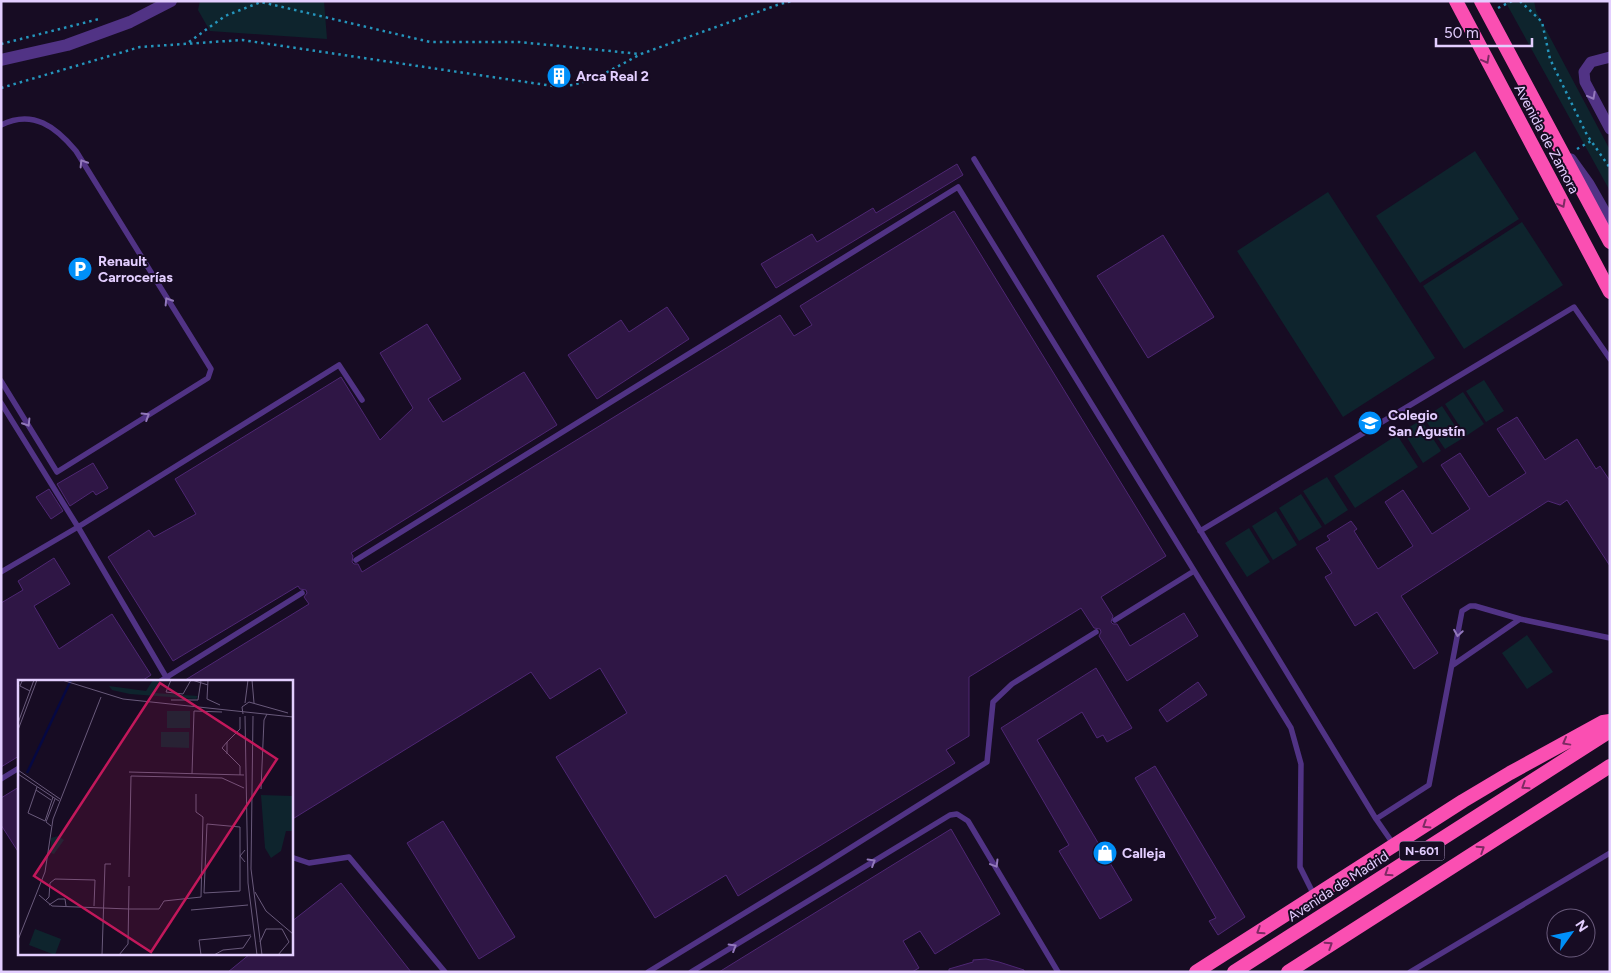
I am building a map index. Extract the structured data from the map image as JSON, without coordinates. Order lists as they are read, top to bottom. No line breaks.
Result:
{"streets":{"highway":["Avenida de Zamora","N-601","Avenida de Madrid"]},"places":{"building":["Arca Real 2"],"parking":["Renault Carrocerías"],"school or university":["Colegio San Agustín"],"shop":["Calleja"]},"scale_bar":"50 m","north":"top right"}
